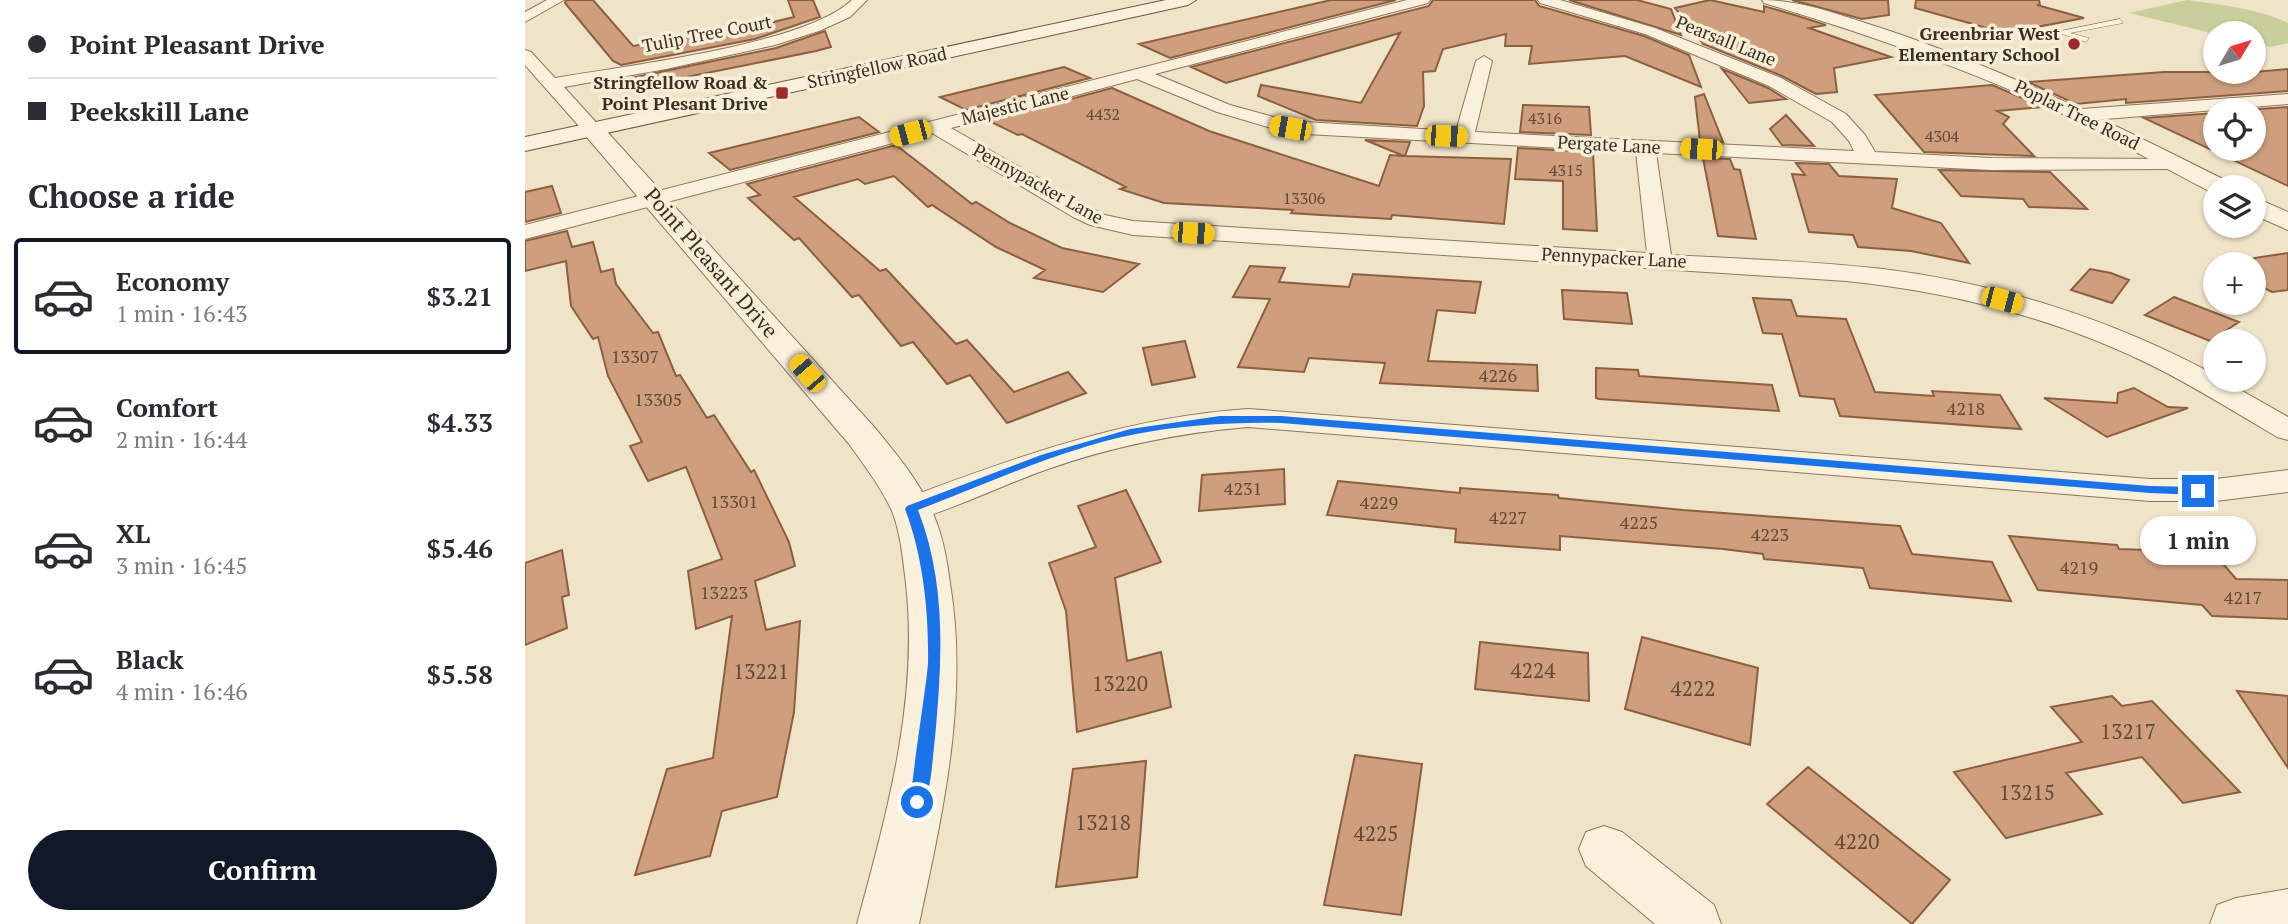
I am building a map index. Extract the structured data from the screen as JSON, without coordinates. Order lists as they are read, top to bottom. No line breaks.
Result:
{"streets":{"street":["Tulip Tree Court","Pearsall Lane","Stringfellow Road","Majestic Lane","Poplar Tree Road","Pergate Lane","Pennypacker Lane","Point Pleasant Drive"]},"crossings":[["Tulip Tree Court","Point Pleasant Drive"],["Pearsall Lane","Pergate Lane"],["Stringfellow Road","Point Pleasant Drive"],["Majestic Lane","Pergate Lane"],["Majestic Lane","Pennypacker Lane"],["Majestic Lane","Point Pleasant Drive"],["Poplar Tree Road","Pergate Lane"]],"places":{"other":["Greenbriar West Elementary School"],"transit":["Stringfellow Road & Point Plesant Drive"]},"house_numbers":["4432","4316","4304","4315","13306","13307","4226","13305","4218","4231","13301","4229","4227","4225","4223","4219","13223","4217","4224","13221","13220","4222","13217","13215","13218","4225","4220"],"north":"top right","page":{"banner":["Point Pleasant Drive","Peekskill Lane"],"map_buttons":["+","−"],"heading":"Choose a ride","list":[{"name":"Economy","note":"1 min · 16:43","value":"$3.21"},{"name":"Comfort","note":"2 min · 16:44","value":"$4.33"},{"name":"XL","note":"3 min · 16:45","value":"$5.46"},{"name":"Black","note":"4 min · 16:46","value":"$5.58"}],"bubble":"1 min","buttons":"Confirm"}}
